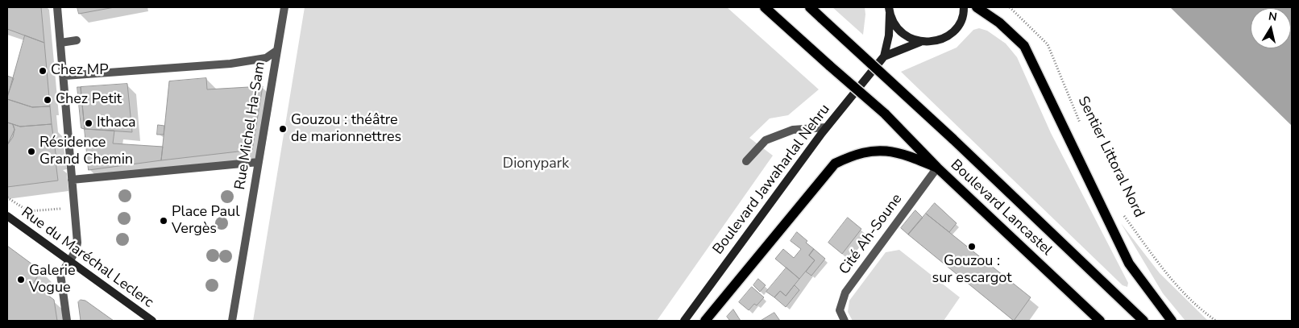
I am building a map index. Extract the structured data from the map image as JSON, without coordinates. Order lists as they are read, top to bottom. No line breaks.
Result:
{"streets":{"main road":["Boulevard Lancastel"],"street":["Rue Michel Ha-Sam","Boulevard Jawaharlal Nehru","Cité Ah-Soune","Rue du Maréchal Leclerc"],"path":["Sentier Littoral Nord"]},"crossings":[["Boulevard Lancastel","Cité Ah-Soune"]],"parks":["Dionypark"],"places":["Chez MP","Chez Petit","Ithaca","Gouzou : théâtre de marionnettres","Résidence Grand Chemin","Place Paul Vergès","Gouzou : sur escargot","Galerie Vogue"],"north":"top"}
